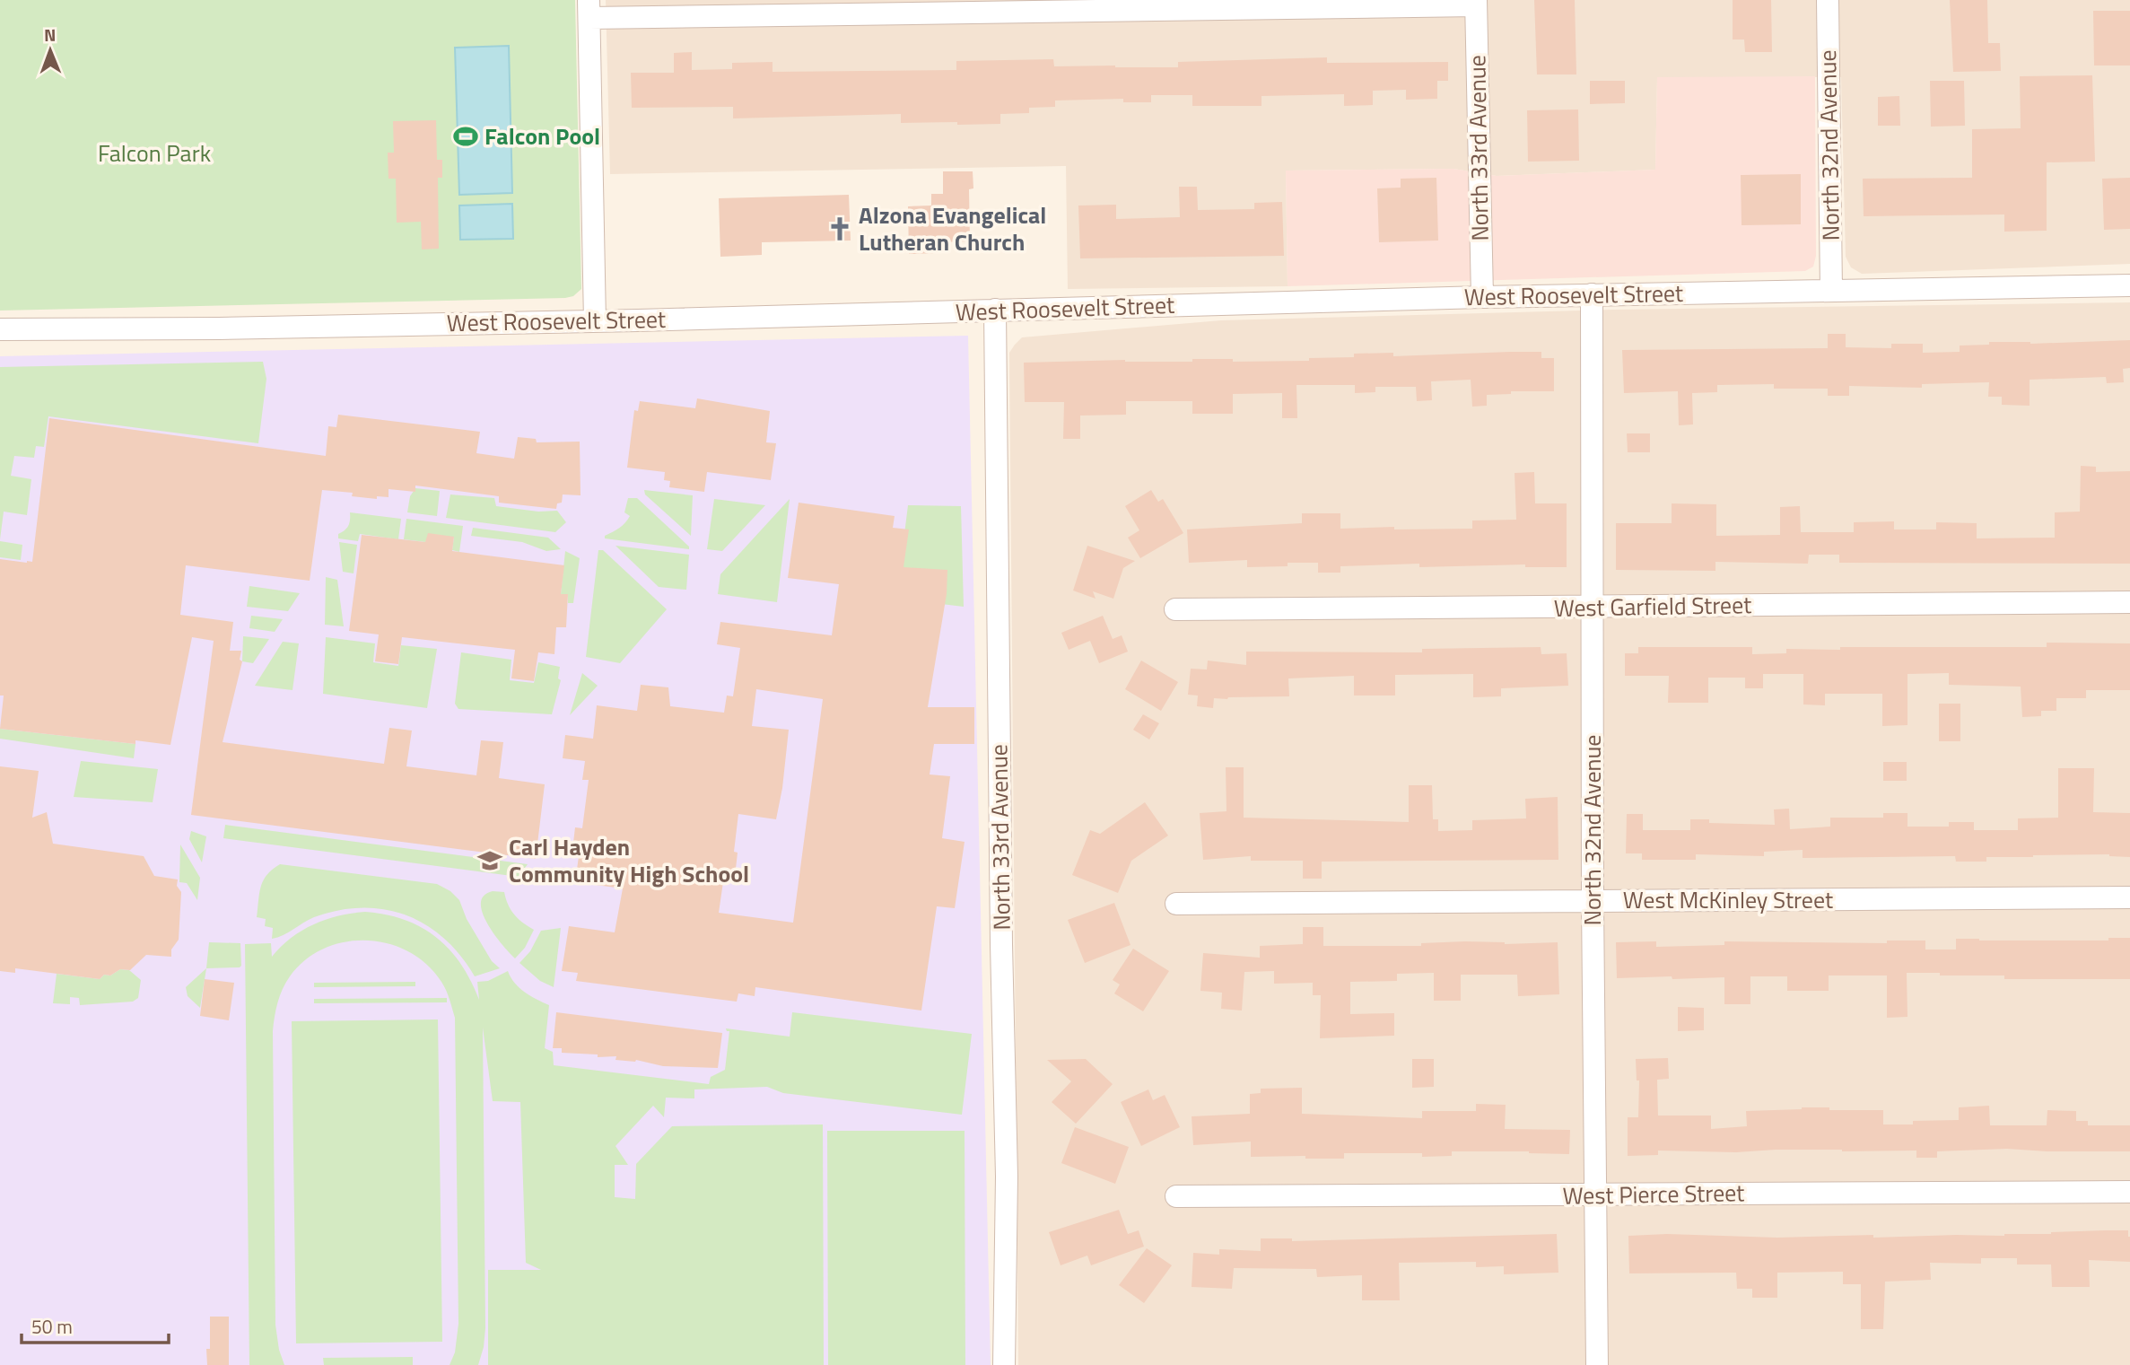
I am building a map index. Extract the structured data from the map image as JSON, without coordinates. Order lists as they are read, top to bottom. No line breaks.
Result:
{"streets":{"street":["North 32nd Avenue","North 33rd Avenue","West Roosevelt Street","West Garfield Street","West McKinley Street","West Pierce Street"]},"crossings":[["North 32nd Avenue","West Roosevelt Street"],["North 32nd Avenue","West Garfield Street"],["North 32nd Avenue","West McKinley Street"],["North 32nd Avenue","West Pierce Street"],["North 33rd Avenue","West Roosevelt Street"]],"parks":["Falcon Park"],"places":{"sports":["Falcon Pool"],"church":["Alzona Evangelical Lutheran Church"],"school or university":["Carl Hayden Community High School"]},"scale_bar":"50 m","north":"top"}
